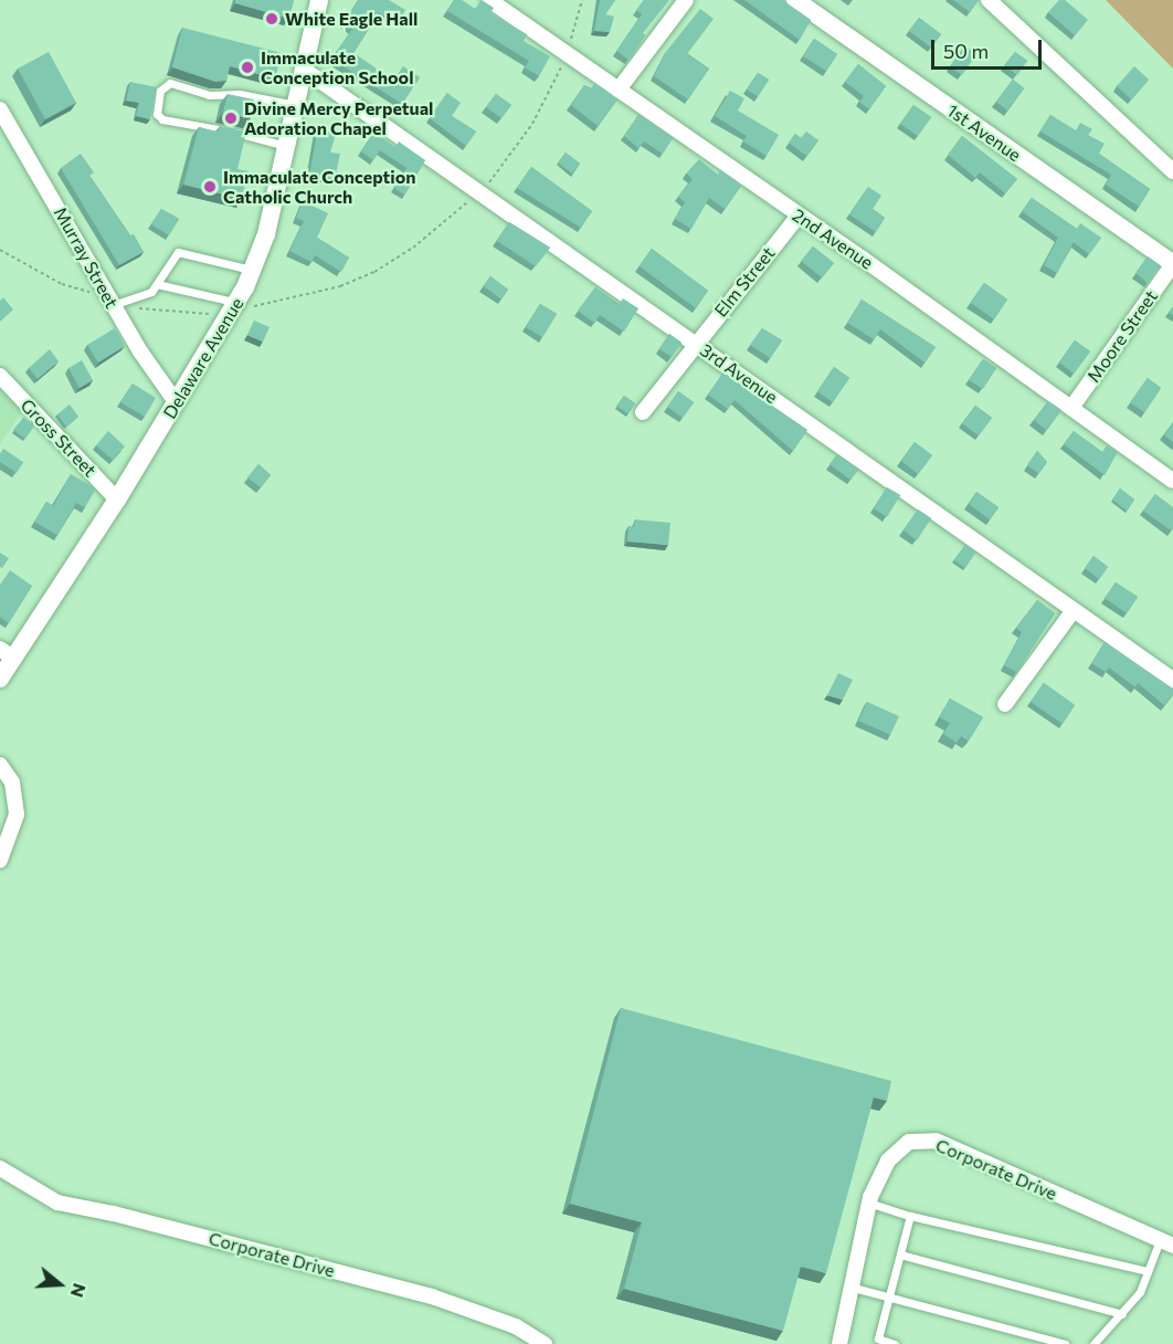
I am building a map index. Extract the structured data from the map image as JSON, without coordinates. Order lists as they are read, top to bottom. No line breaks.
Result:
{"streets":{"street":["1st Avenue","2nd Avenue","Murray Street","Elm Street","Moore Street","Delaware Avenue","3rd Avenue","Gross Street","Corporate Drive"]},"crossings":[["1st Avenue","Moore Street"],["2nd Avenue","Elm Street"],["2nd Avenue","Moore Street"],["Murray Street","Delaware Avenue"],["Elm Street","3rd Avenue"],["Delaware Avenue","3rd Avenue"],["Delaware Avenue","Gross Street"]],"places":["White Eagle Hall","Immaculate Conception School","Divine Mercy Perpetual Adoration Chapel","Immaculate Conception Catholic Church"],"scale_bar":"50 m","north":"right"}
